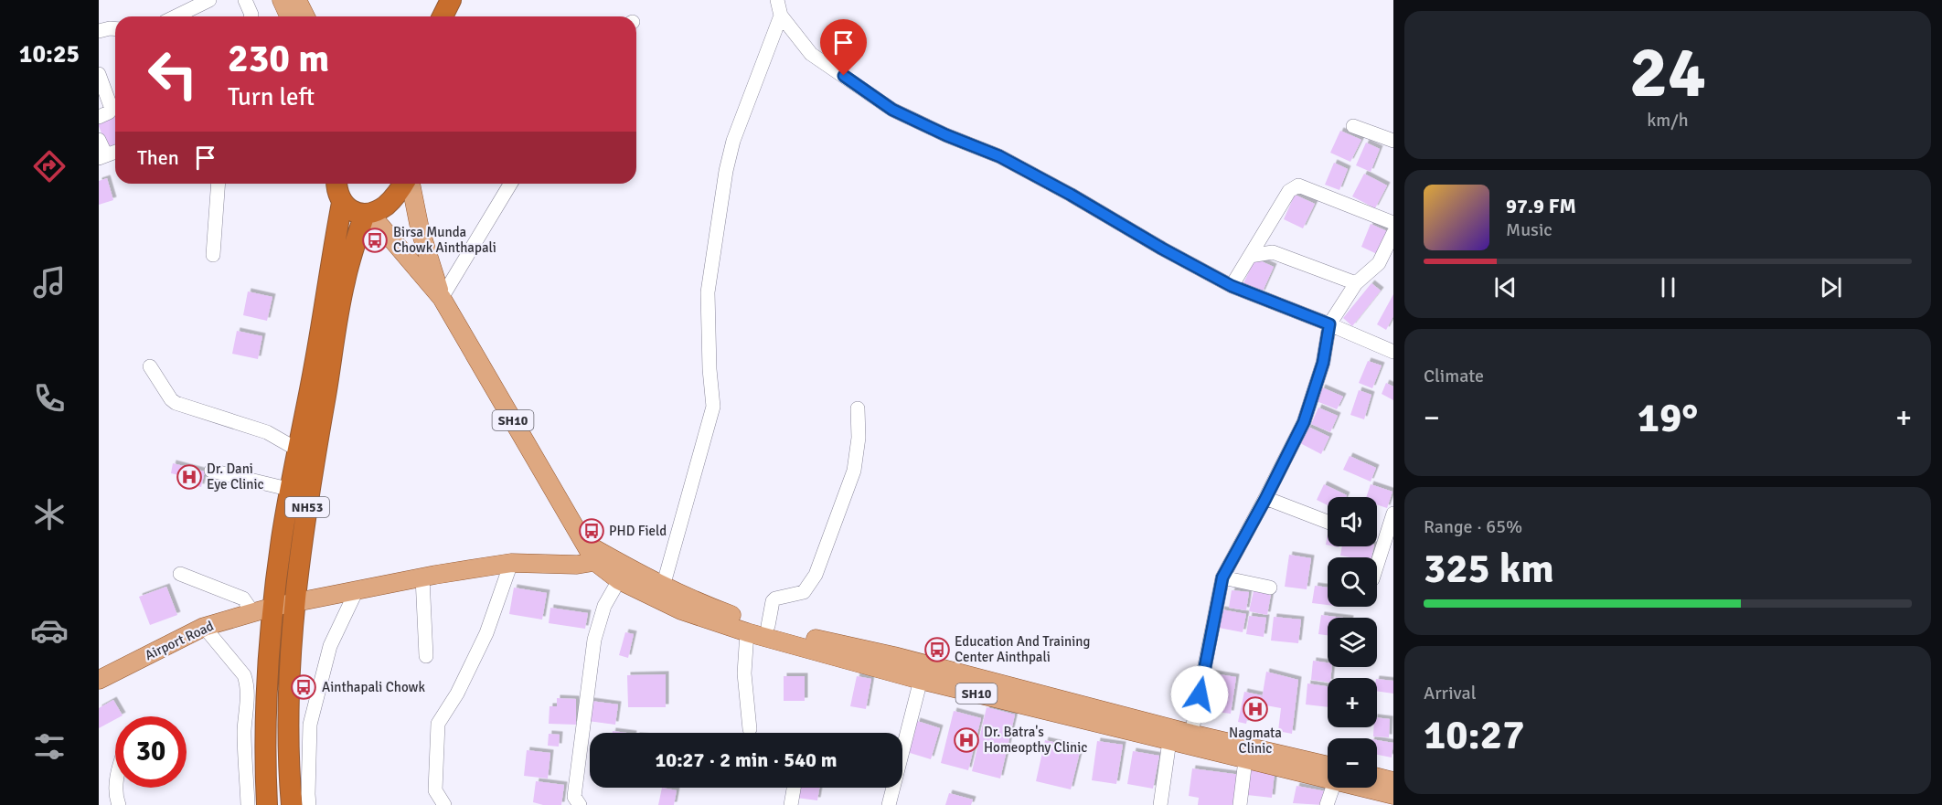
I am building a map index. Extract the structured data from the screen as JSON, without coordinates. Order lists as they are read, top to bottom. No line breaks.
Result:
{"streets":{"highway":["NH53"],"main road":["SH10","Airport Road"]},"crossings":[["SH10","NH53"],["SH10","Airport Road"],["NH53","Airport Road"]],"places":{"bus stop":["Birsa Munda Chowk Ainthapali","PHD Field","Education And Training Center Ainthpali","Ainthapali Chowk"],"hospital":["Dr. Dani Eye Clinic","Nagmata Clinic","Dr. Batra's Homeopthy Clinic"]},"page":{"tabs":"10:25","tile":[["24","km/h"],"Climate",["Range · 65%","325 km"],["Arrival","10:27"]],"turn":["230 m","Turn left"],"then":"Then","song":["97.9 FM","Music"],"heat":["−","19°","+"],"map_buttons":["+","−"],"limit":"30","trip":"10:27 · 2 min · 540 m"}}
